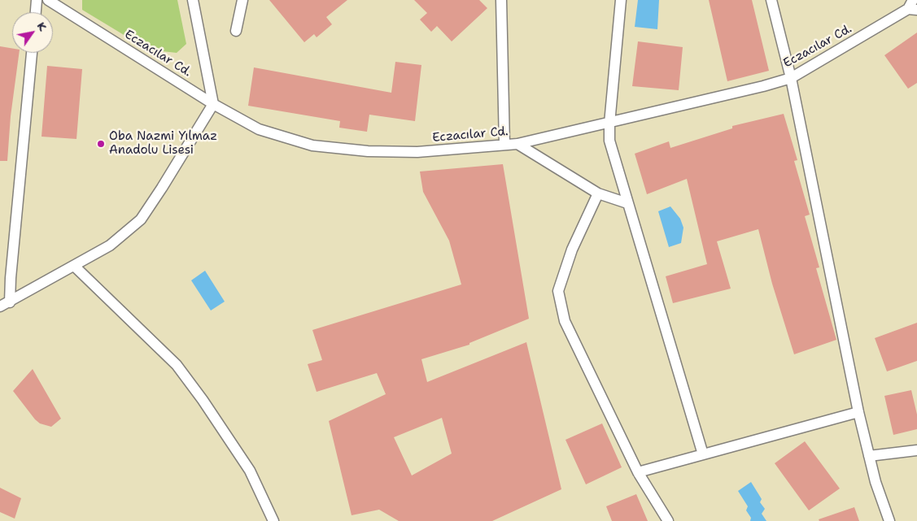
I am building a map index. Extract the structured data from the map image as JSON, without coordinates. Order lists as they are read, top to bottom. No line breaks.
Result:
{"streets":{"street":["Eczacılar Cd."]},"places":["Oba Nazmi Yılmaz Anadolu Lisesi"],"north":"top right"}
